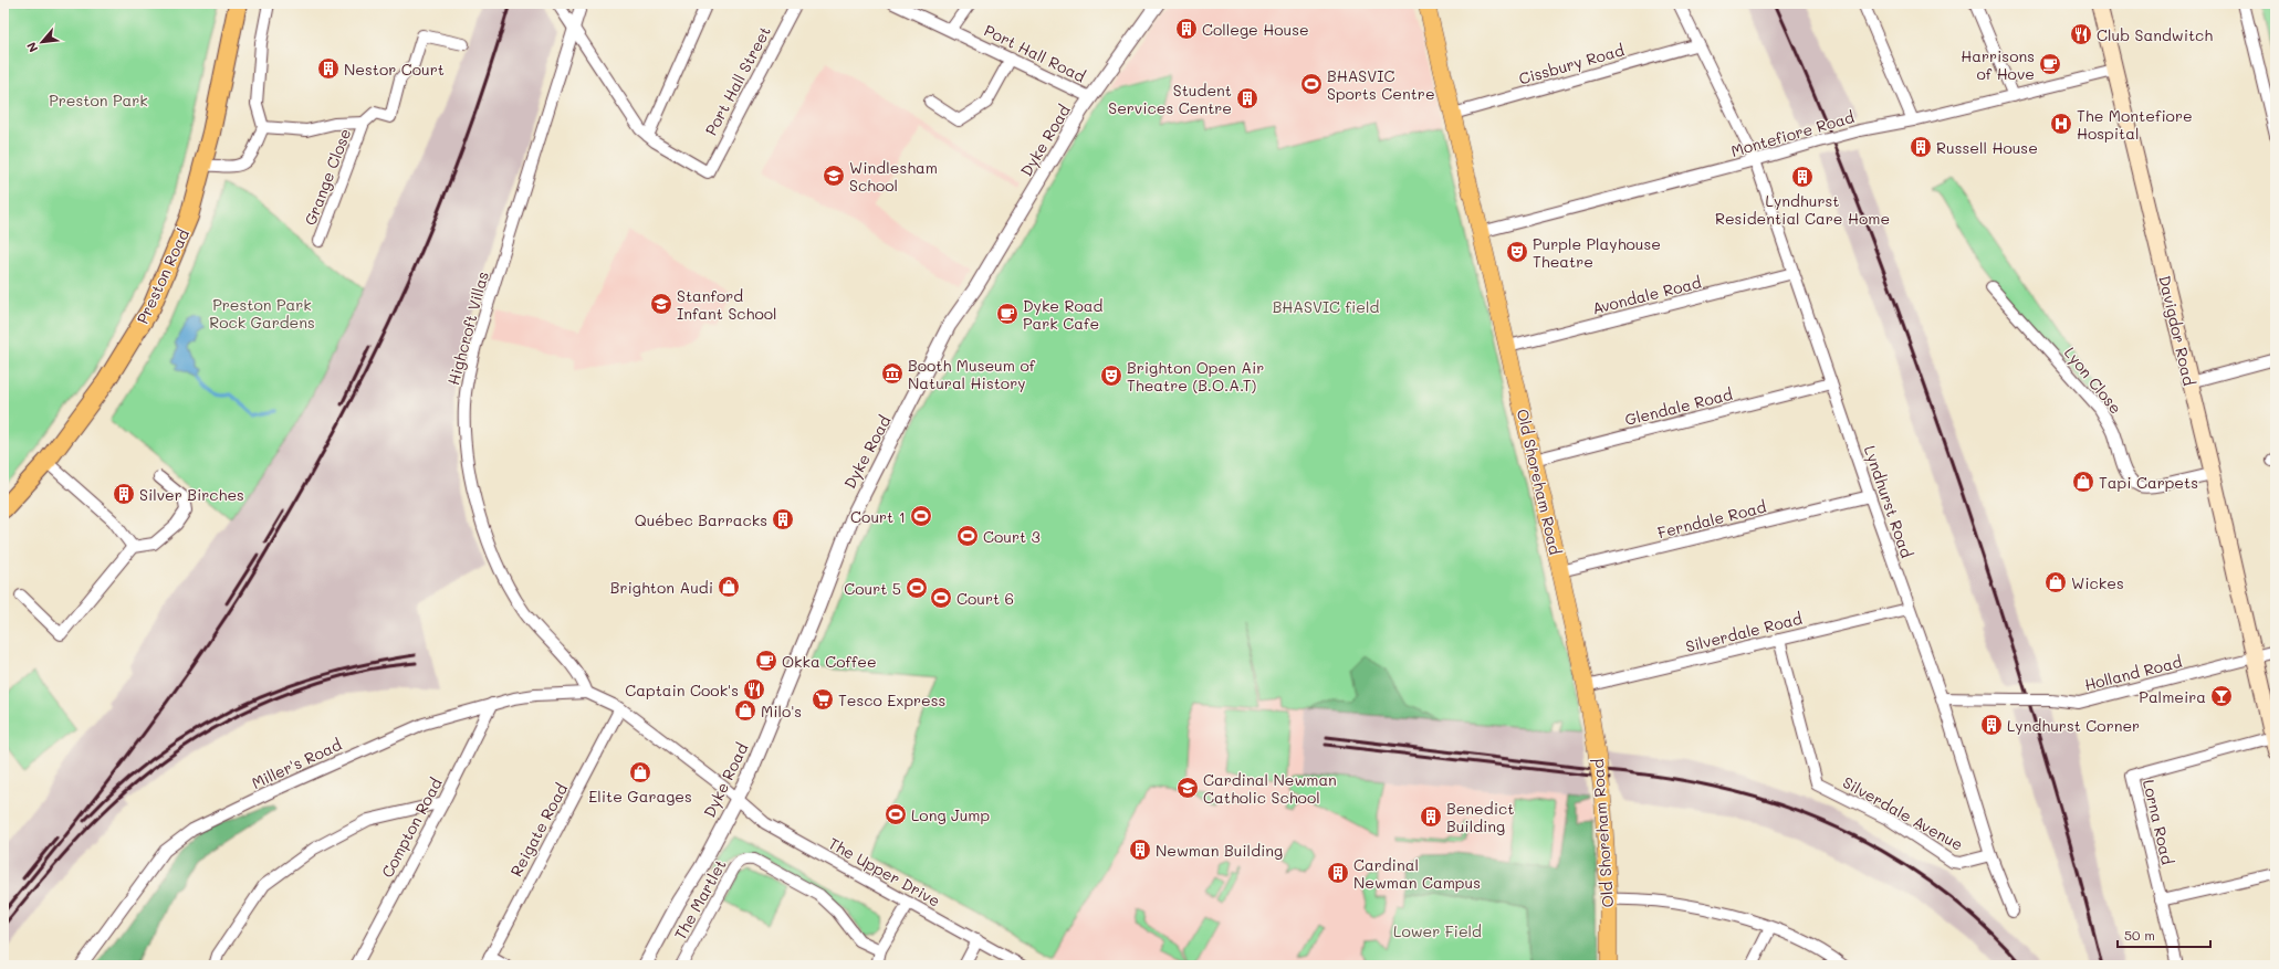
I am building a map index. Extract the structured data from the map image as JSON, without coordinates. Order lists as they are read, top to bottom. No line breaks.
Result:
{"streets":{"highway":["Preston Road"],"main road":["Davigdor Road","Old Shoreham Road"],"street":["Port Hall Road","Cissbury Road","Port Hall Street","Montefiore Road","Dyke Road","Grange Close","Avondale Road","Highcroft Villas","Lyon Close","Glendale Road","Lyndhurst Road","Ferndale Road","Silverdale Road","Holland Road","Miller's Road","Silverdale Avenue","Lorna Road","Compton Road","Reigate Road","The Upper Drive","The Martlet"]},"crossings":[["Port Hall Road","Dyke Road"],["Cissbury Road","Old Shoreham Road"],["Cissbury Road","Lyndhurst Road"],["Montefiore Road","Davigdor Road"],["Montefiore Road","Old Shoreham Road"],["Montefiore Road","Lyndhurst Road"],["Dyke Road","The Upper Drive"],["Avondale Road","Old Shoreham Road"],["Avondale Road","Lyndhurst Road"],["Highcroft Villas","Miller's Road"],["Davigdor Road","Lyon Close"],["Davigdor Road","Holland Road"],["Davigdor Road","Lorna Road"],["Glendale Road","Old Shoreham Road"],["Glendale Road","Lyndhurst Road"],["Old Shoreham Road","Ferndale Road"],["Old Shoreham Road","Silverdale Road"],["Lyndhurst Road","Ferndale Road"],["Lyndhurst Road","Silverdale Road"],["Lyndhurst Road","Holland Road"],["Lyndhurst Road","Silverdale Avenue"],["Silverdale Road","Silverdale Avenue"],["Miller's Road","Compton Road"]],"parks":["Preston Park","Preston Park Rock Gardens","BHASVIC field","Lower Field"],"places":{"building":["College House","Nestor Court","Student Services Centre","Russell House","Lyndhurst Residential Care Home","Silver Birches","Québec Barracks","Lyndhurst Corner","Benedict Building","Newman Building","Cardinal Newman Campus"],"restaurant":["Club Sandwitch","Captain Cook's"],"cafe":["Harrisons of Hove","Dyke Road Park Cafe","Okka Coffee"],"sports":["BHASVIC Sports Centre","Court 1","Court 3","Court 5","Court 6","Long Jump"],"hospital":["The Montefiore Hospital"],"school or university":["Windlesham School","Stanford Infant School","Cardinal Newman Catholic School"],"theatre":["Purple Playhouse Theatre","Brighton Open Air Theatre (B.O.A.T)"],"museum":["Booth Museum of Natural History"],"shop":["Tapi Carpets","Wickes","Brighton Audi","Milo's","Elite Garages"],"bar":["Palmeira"],"supermarket":["Tesco Express"]},"scale_bar":"50 m","north":"bottom left"}
